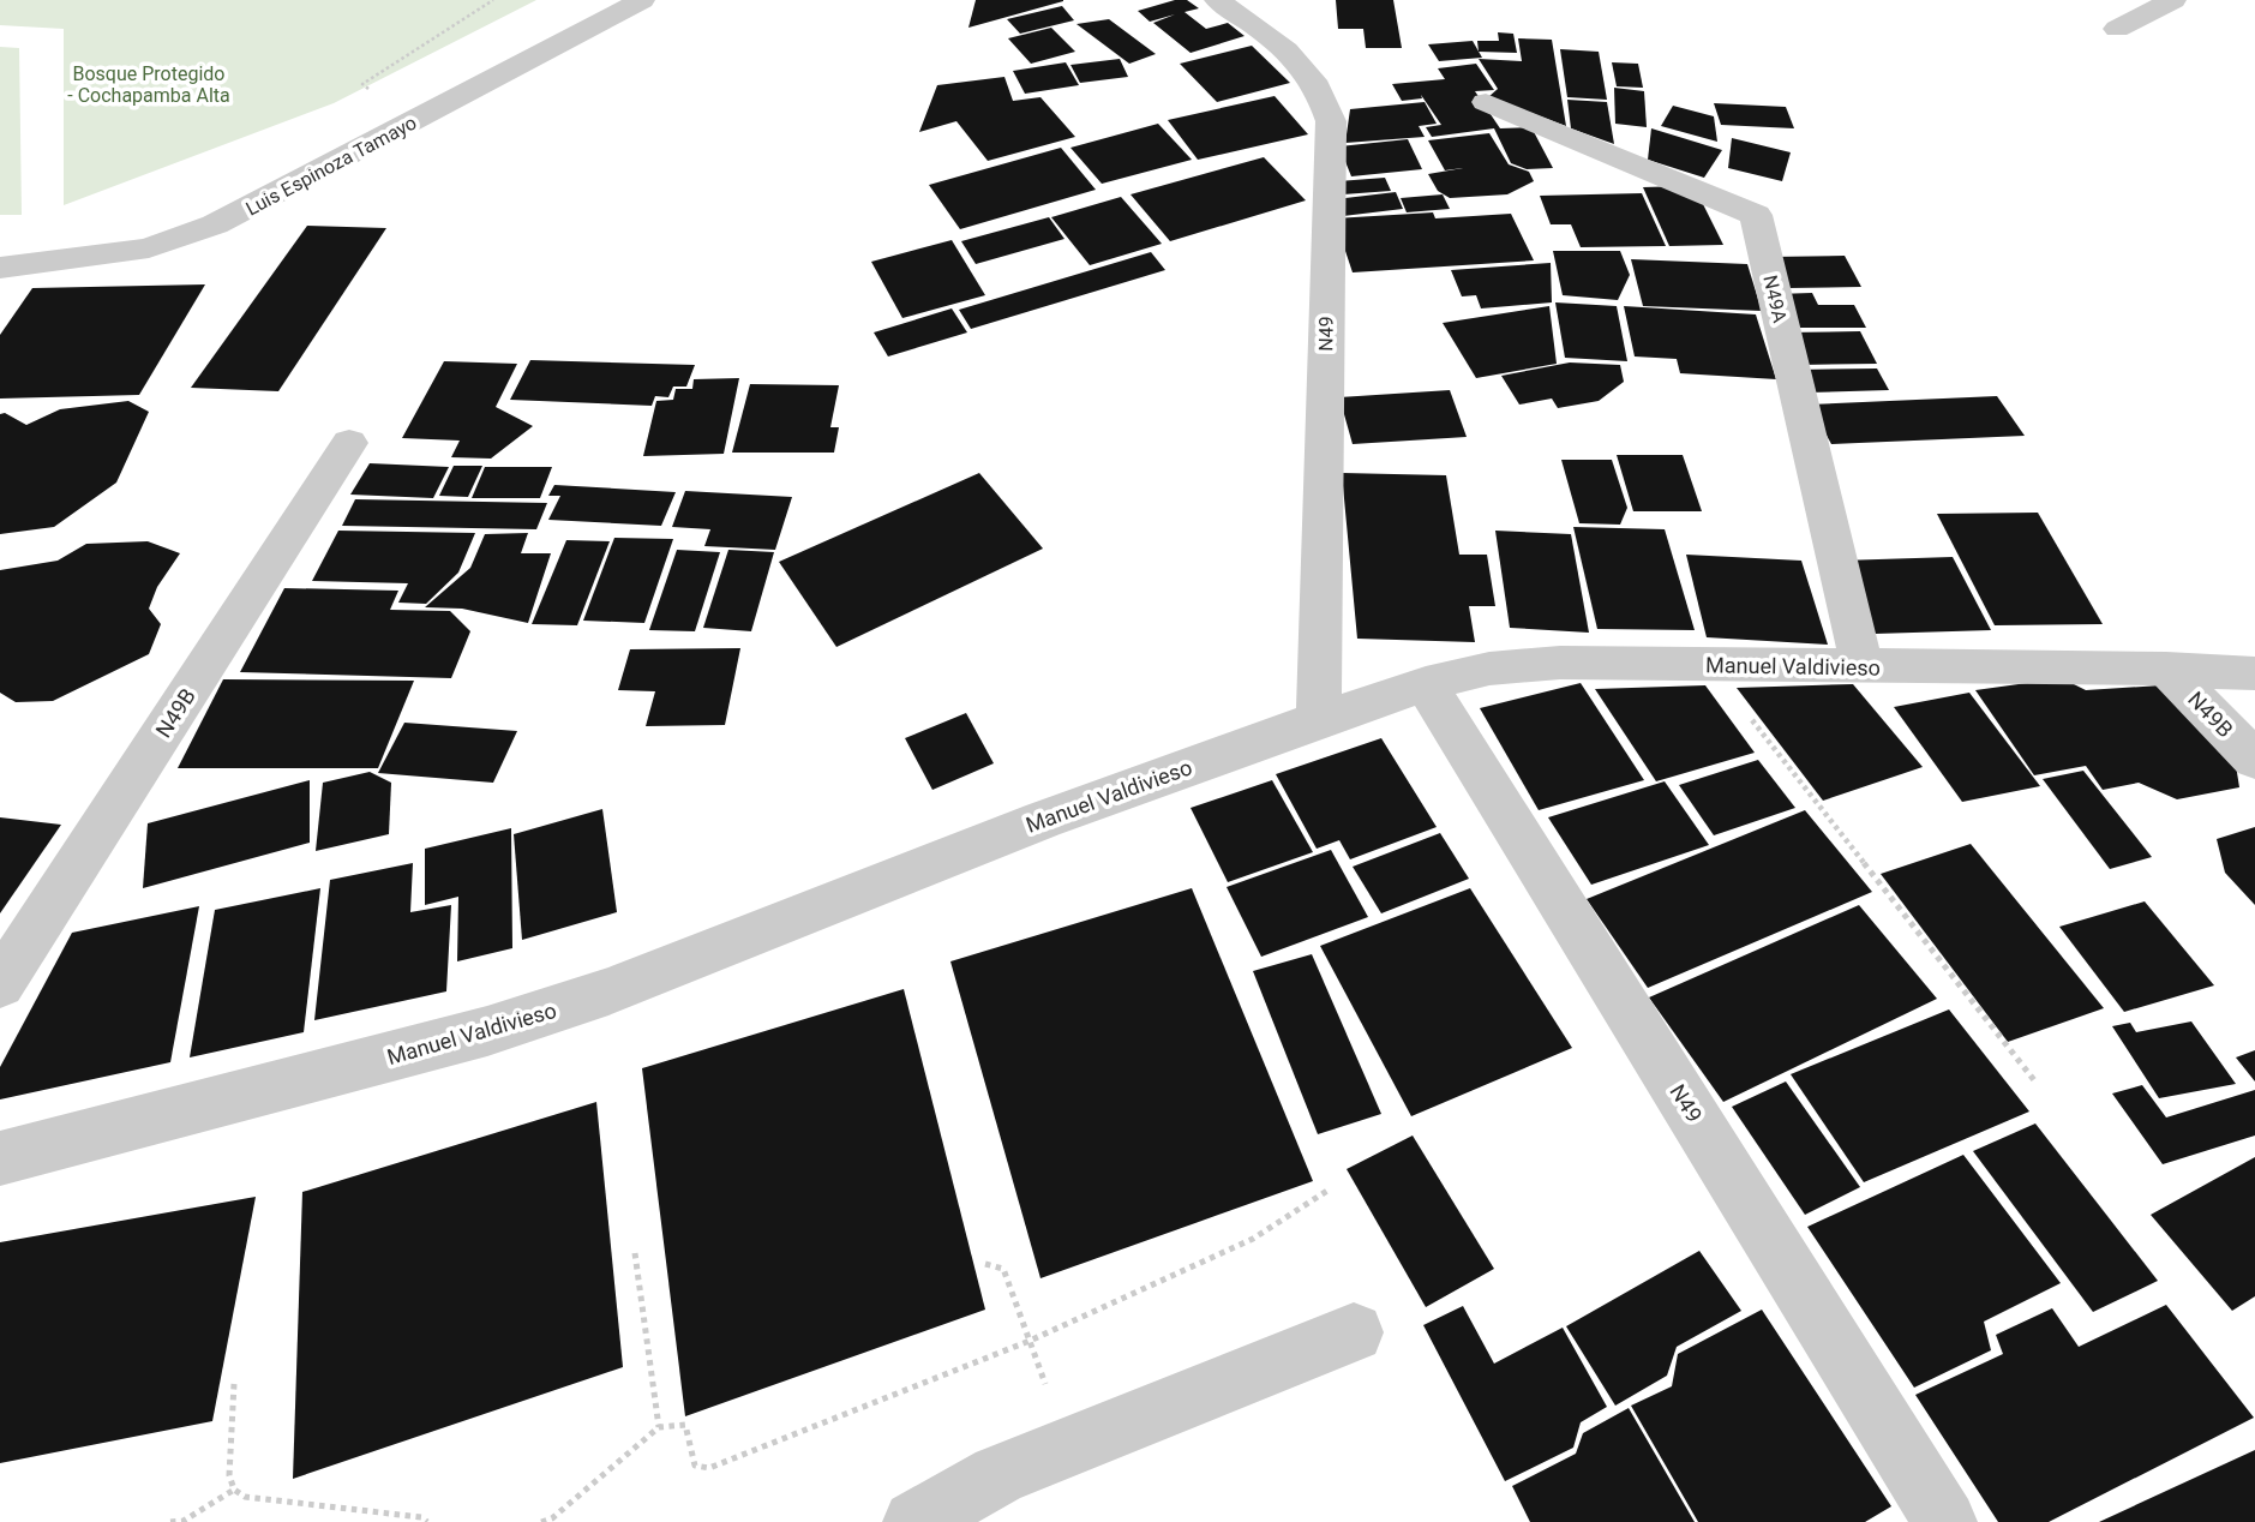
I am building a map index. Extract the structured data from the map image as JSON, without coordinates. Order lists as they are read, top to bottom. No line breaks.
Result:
{"streets":{"street":["Luis Espinoza Tamayo","N49A","N49","Manuel Valdivieso","N49B"]},"crossings":[["N49A","Manuel Valdivieso"],["N49","Manuel Valdivieso"],["Manuel Valdivieso","N49B"]],"parks":["Bosque Protegido - Cochapamba Alta"]}
